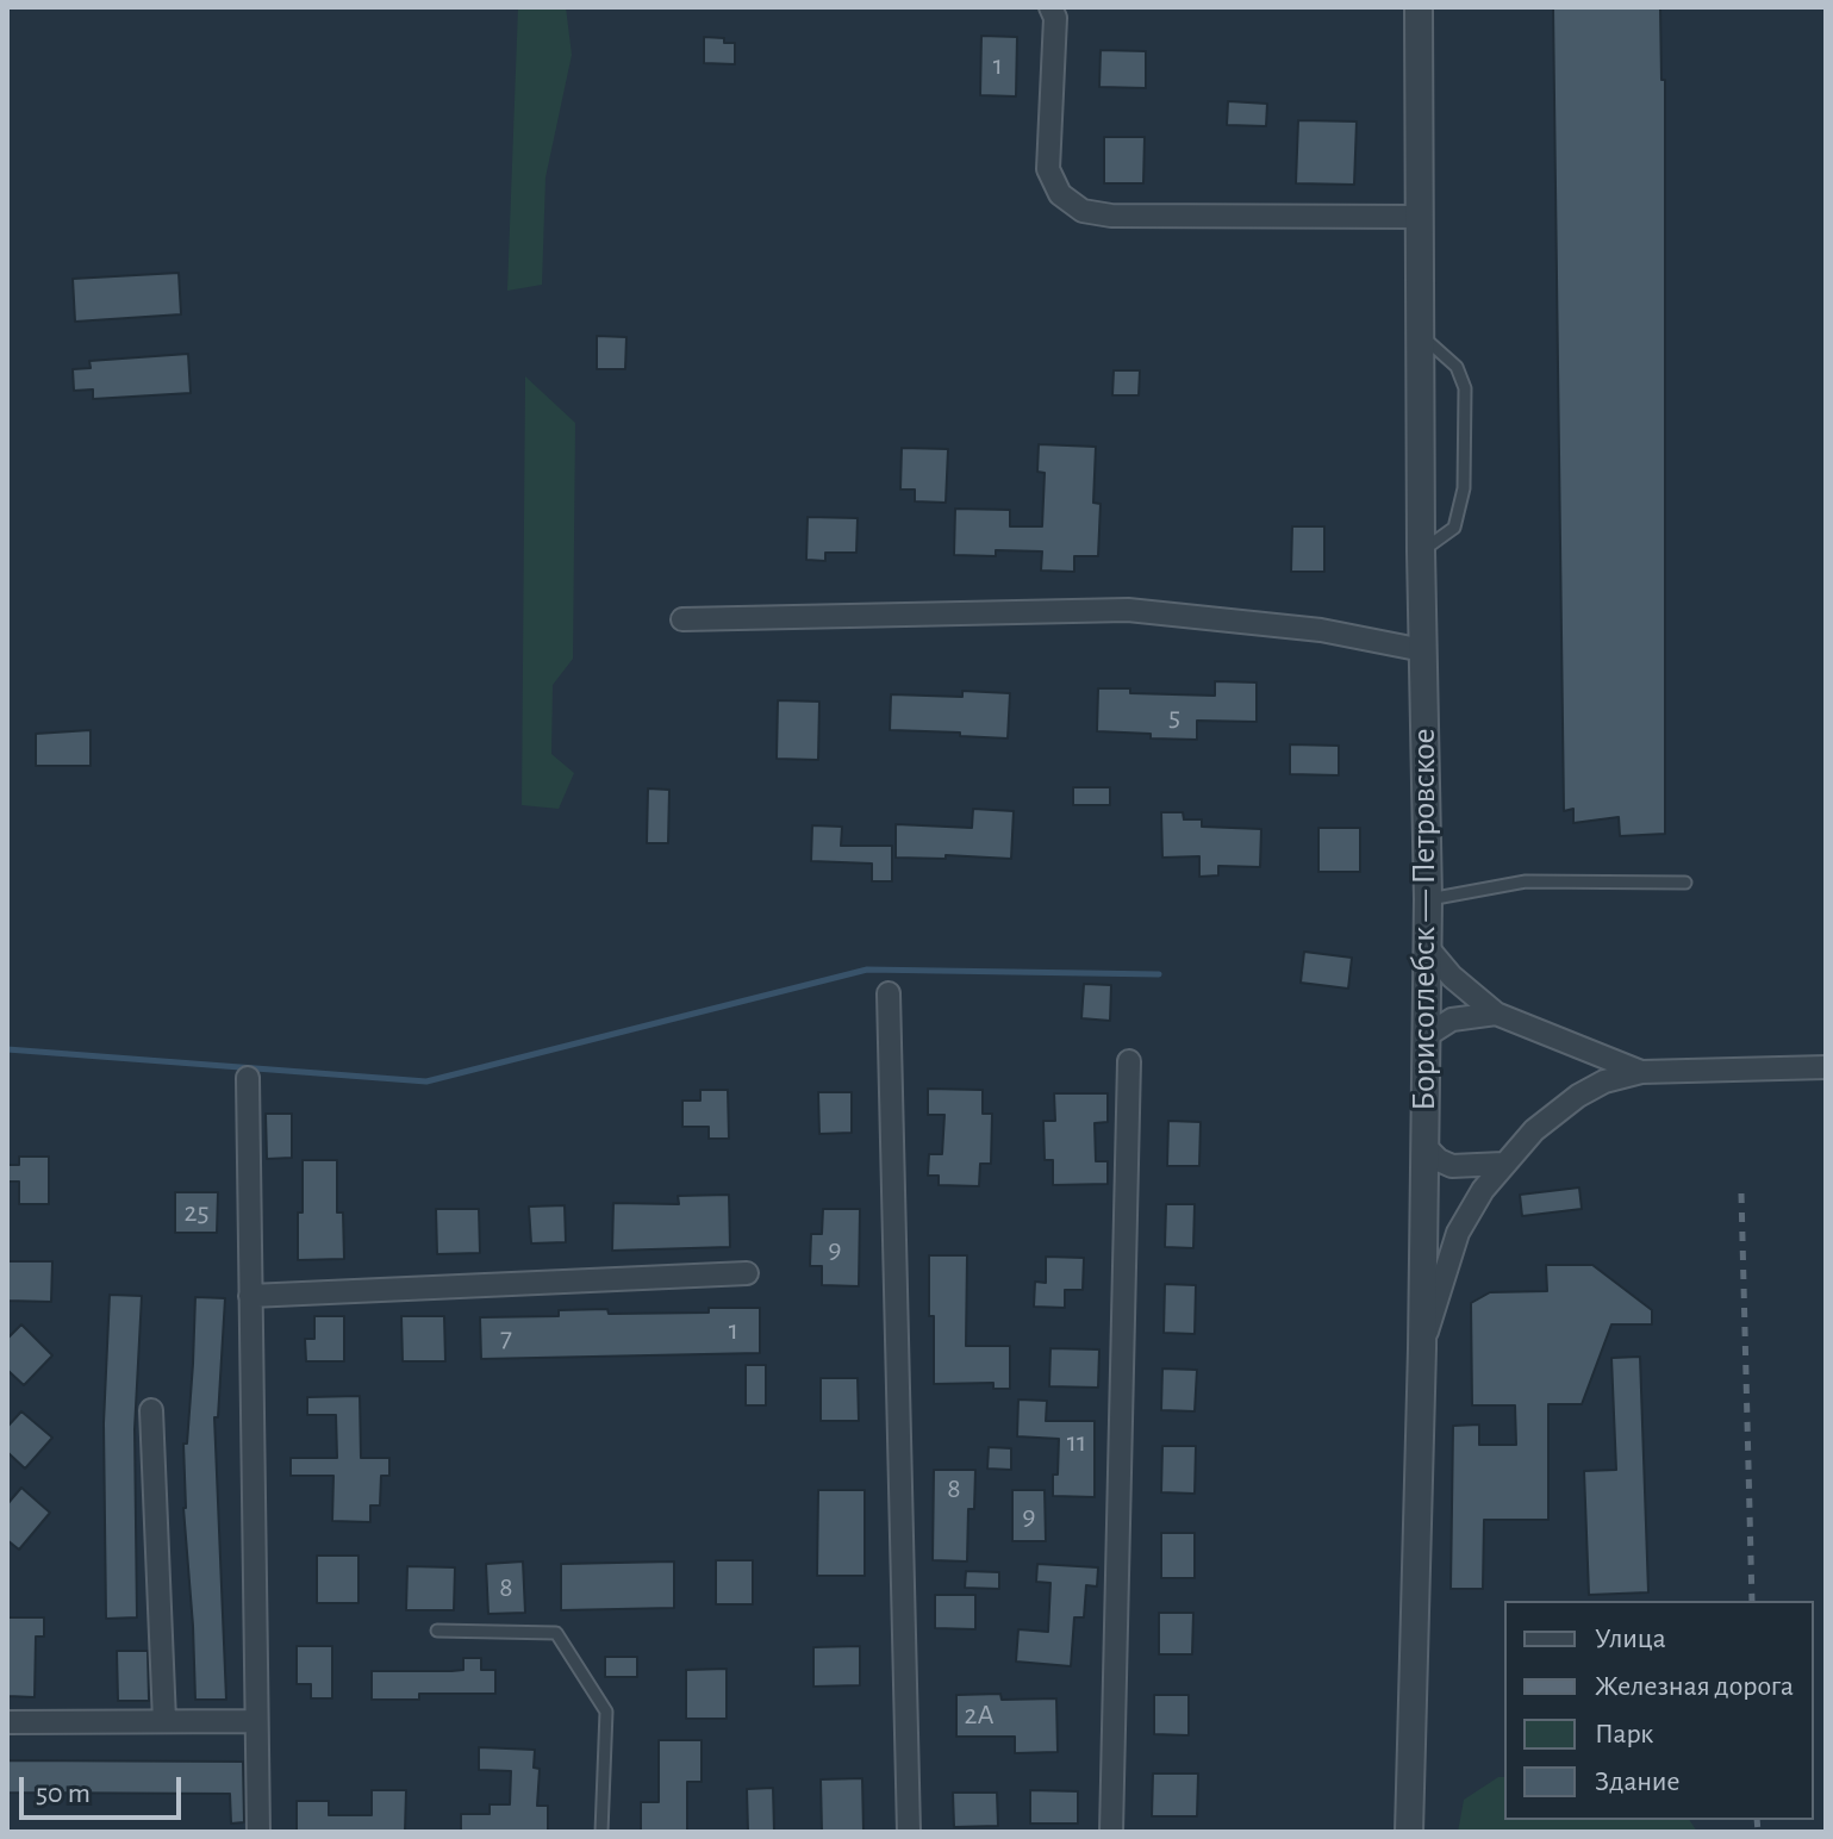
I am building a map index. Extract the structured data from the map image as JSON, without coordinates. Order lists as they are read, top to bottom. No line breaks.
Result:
{"streets":{"street":["Борисоглебск — Петровское"]},"house_numbers":["1","5","25","9","1","7","11","8","9","8","2А"],"legend":["Улица","Железная дорога","Парк","Здание"],"scale_bar":"50 m"}
